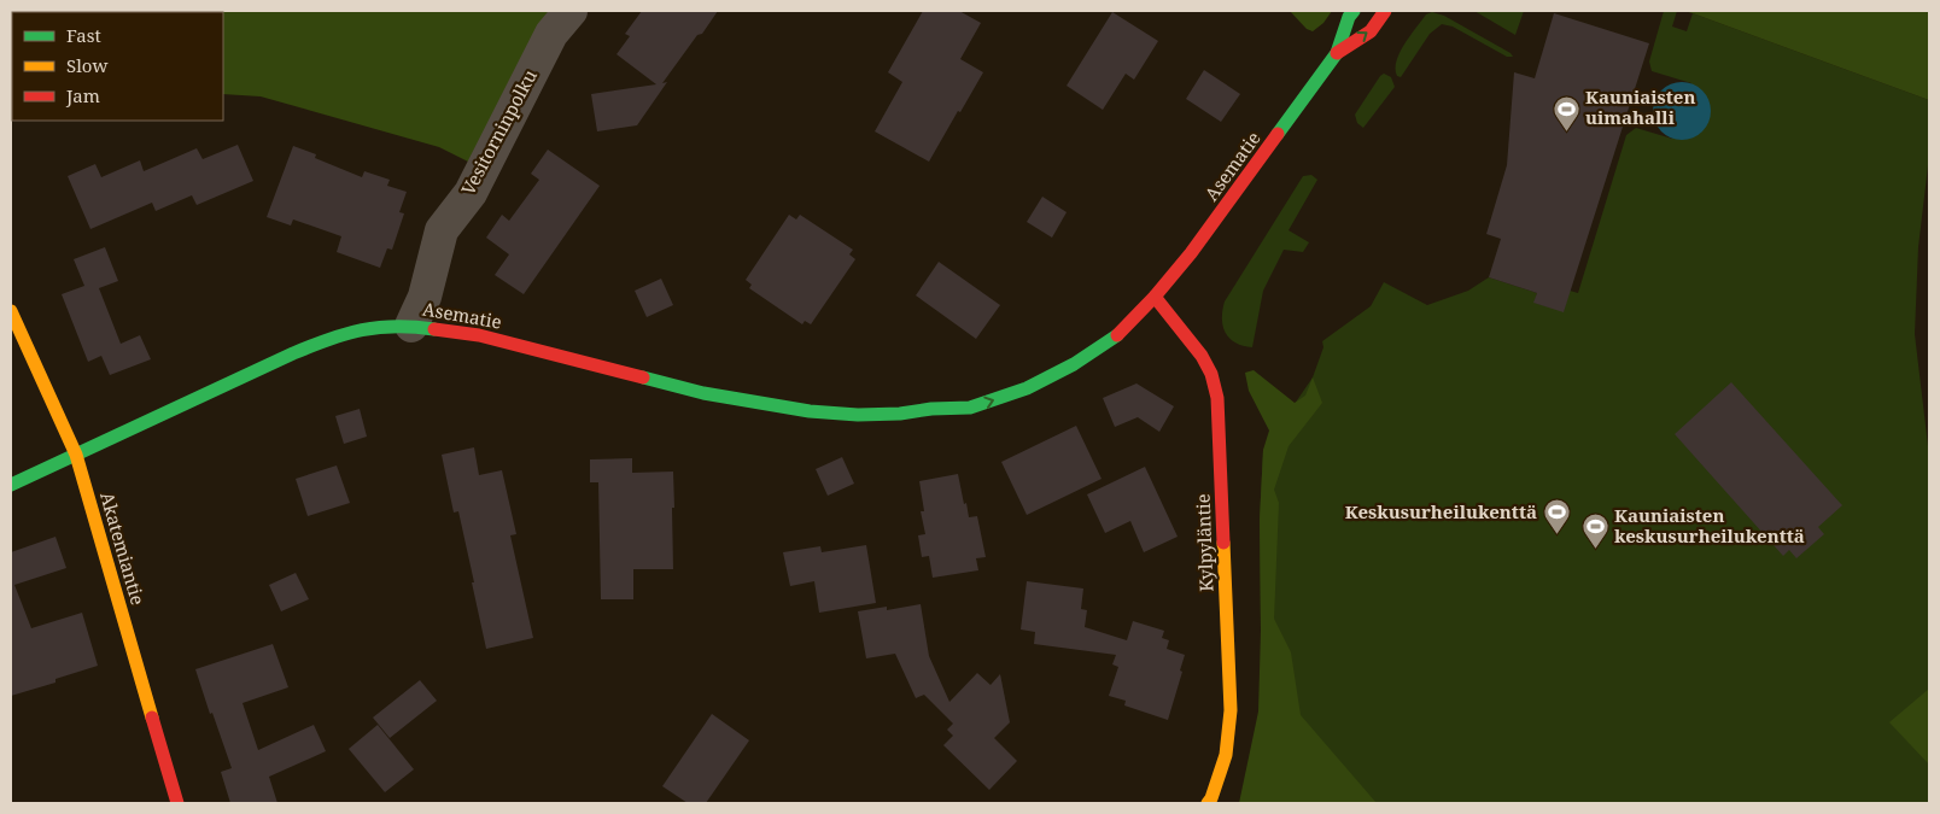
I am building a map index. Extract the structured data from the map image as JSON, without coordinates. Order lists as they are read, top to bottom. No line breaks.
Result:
{"streets":{"street":["Vesitorninpolku","Asematie","Kylpyläntie","Akatemiantie"]},"crossings":[["Vesitorninpolku","Asematie"],["Asematie","Kylpyläntie"],["Asematie","Akatemiantie"]],"places":{"sports":["Kauniaisten uimahalli","Keskusurheilukenttä","Kauniaisten keskusurheilukenttä"]},"legend":["Fast","Slow","Jam"]}
